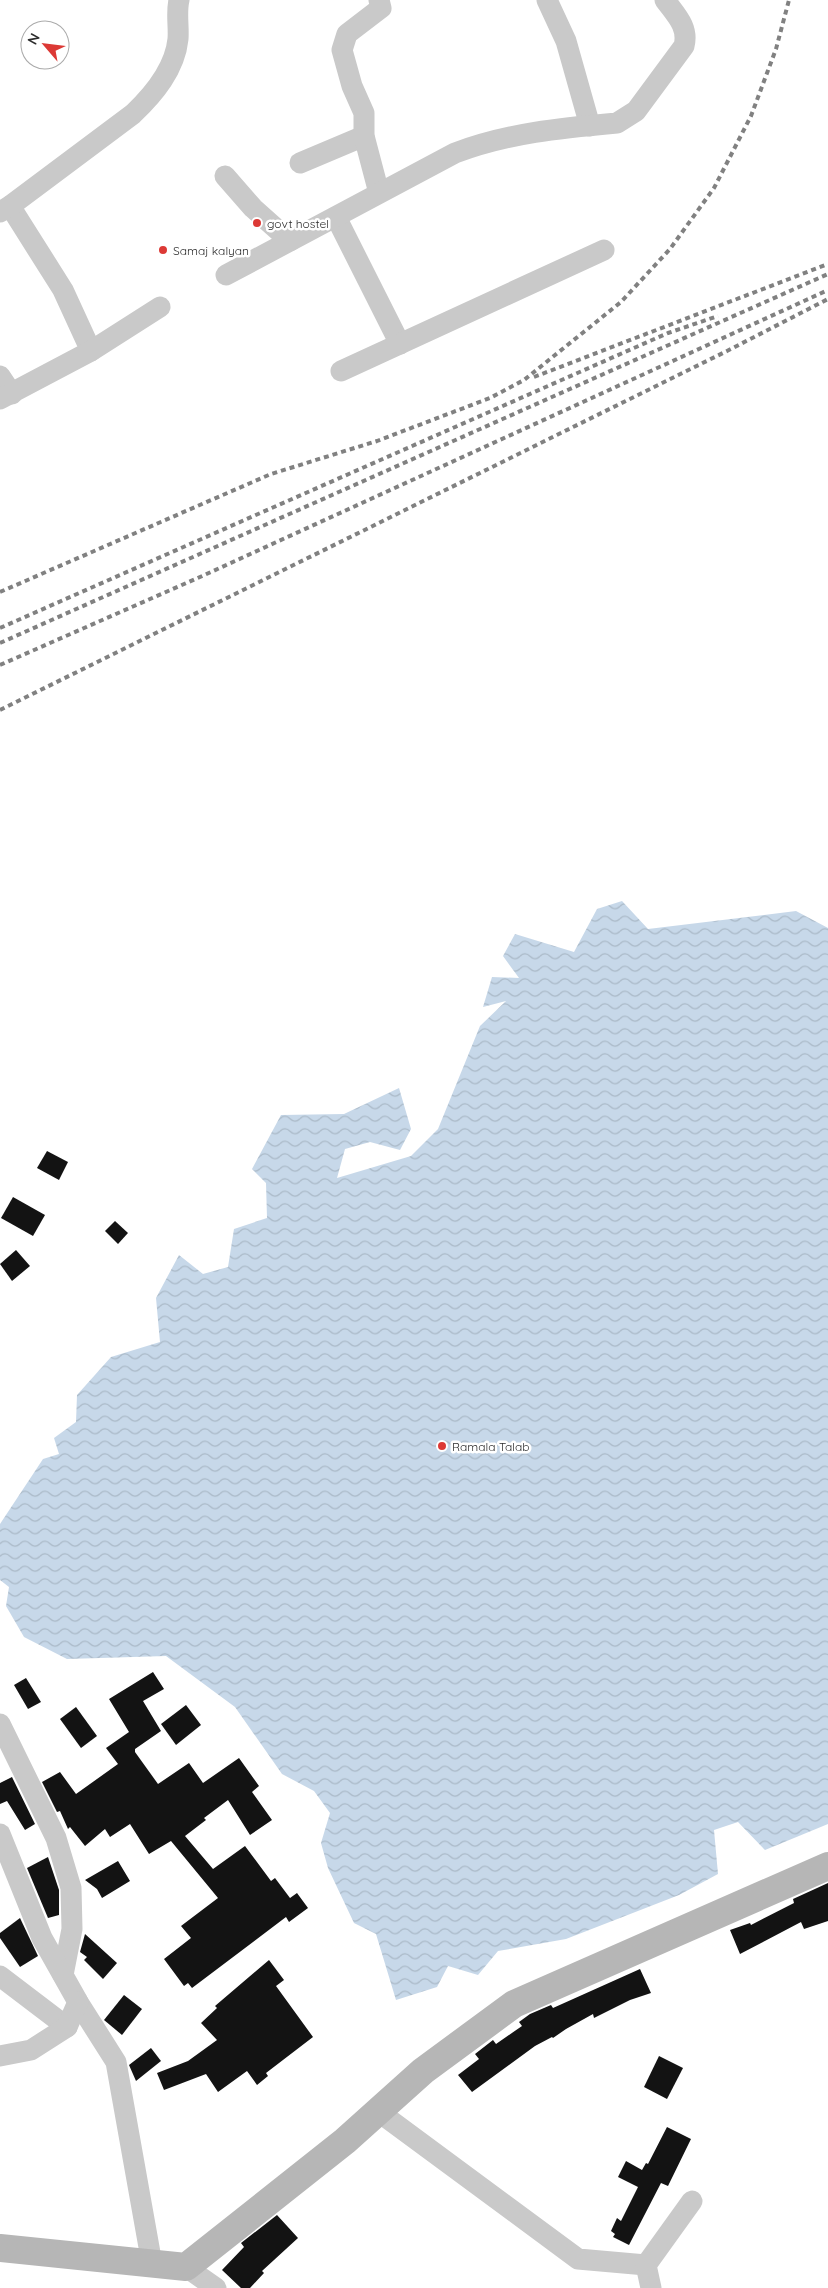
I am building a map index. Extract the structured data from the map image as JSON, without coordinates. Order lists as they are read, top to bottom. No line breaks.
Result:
{"places":["govt hostel","Samaj kalyan","Ramala Talab"],"north":"top left"}
